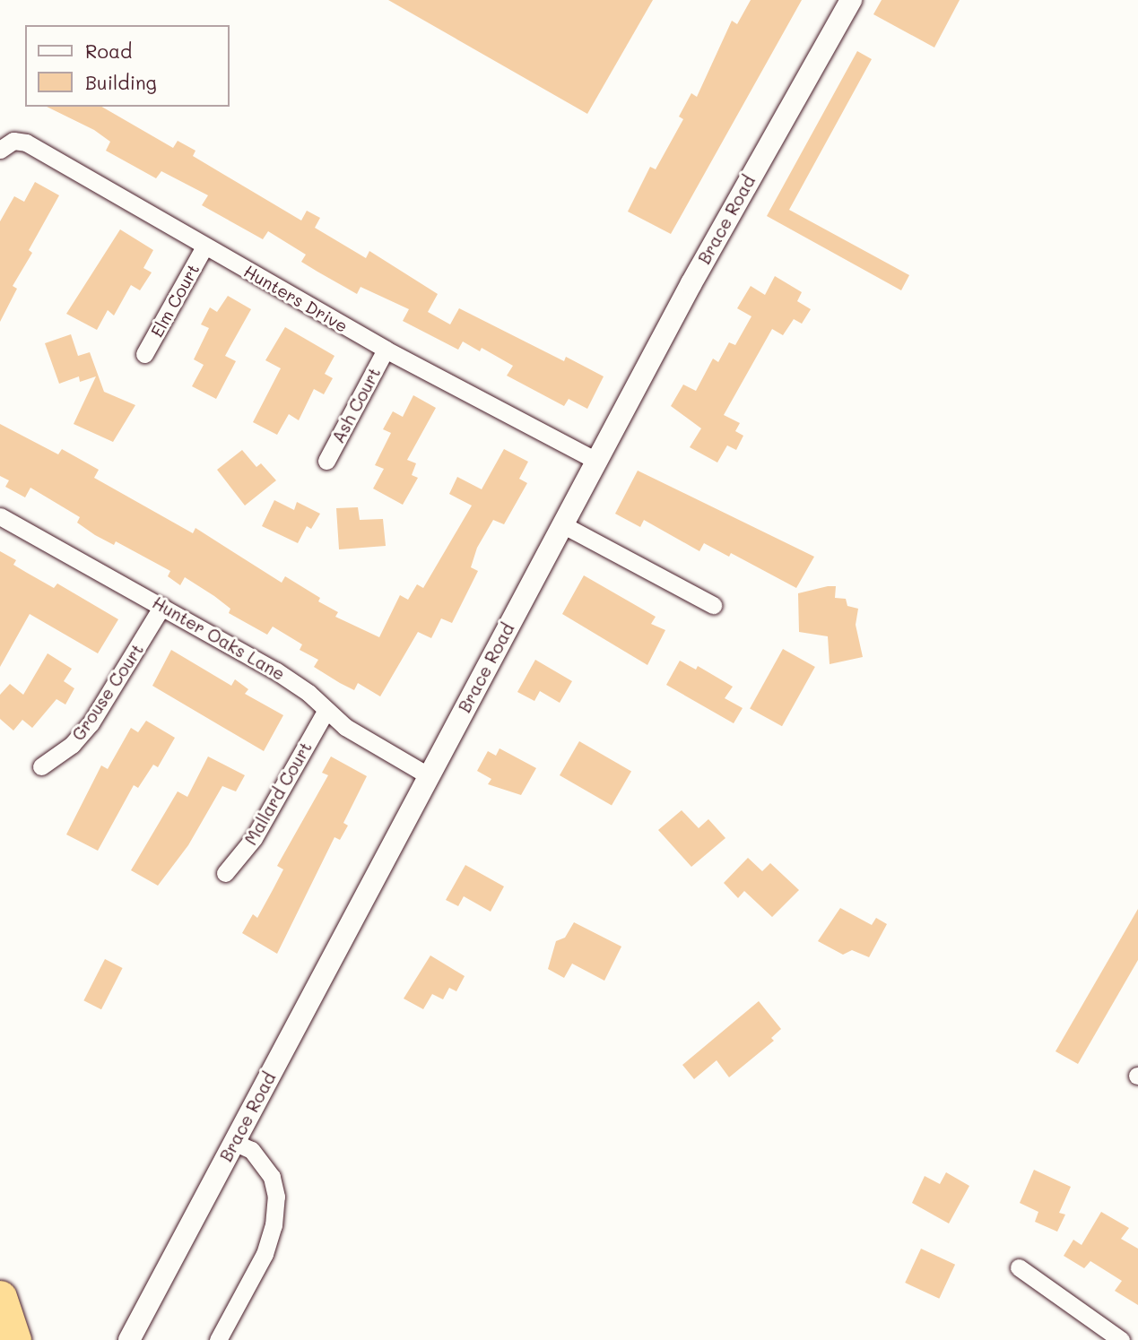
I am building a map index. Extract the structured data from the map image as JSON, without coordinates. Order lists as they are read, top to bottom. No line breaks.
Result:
{"streets":{"street":["Brace Road","Hunters Drive","Elm Court","Ash Court","Hunter Oaks Lane","Grouse Court","Mallard Court"]},"crossings":[["Brace Road","Hunters Drive"],["Brace Road","Hunter Oaks Lane"],["Hunters Drive","Elm Court"],["Hunters Drive","Ash Court"],["Hunter Oaks Lane","Grouse Court"],["Hunter Oaks Lane","Mallard Court"]],"legend":["Road","Building"]}
